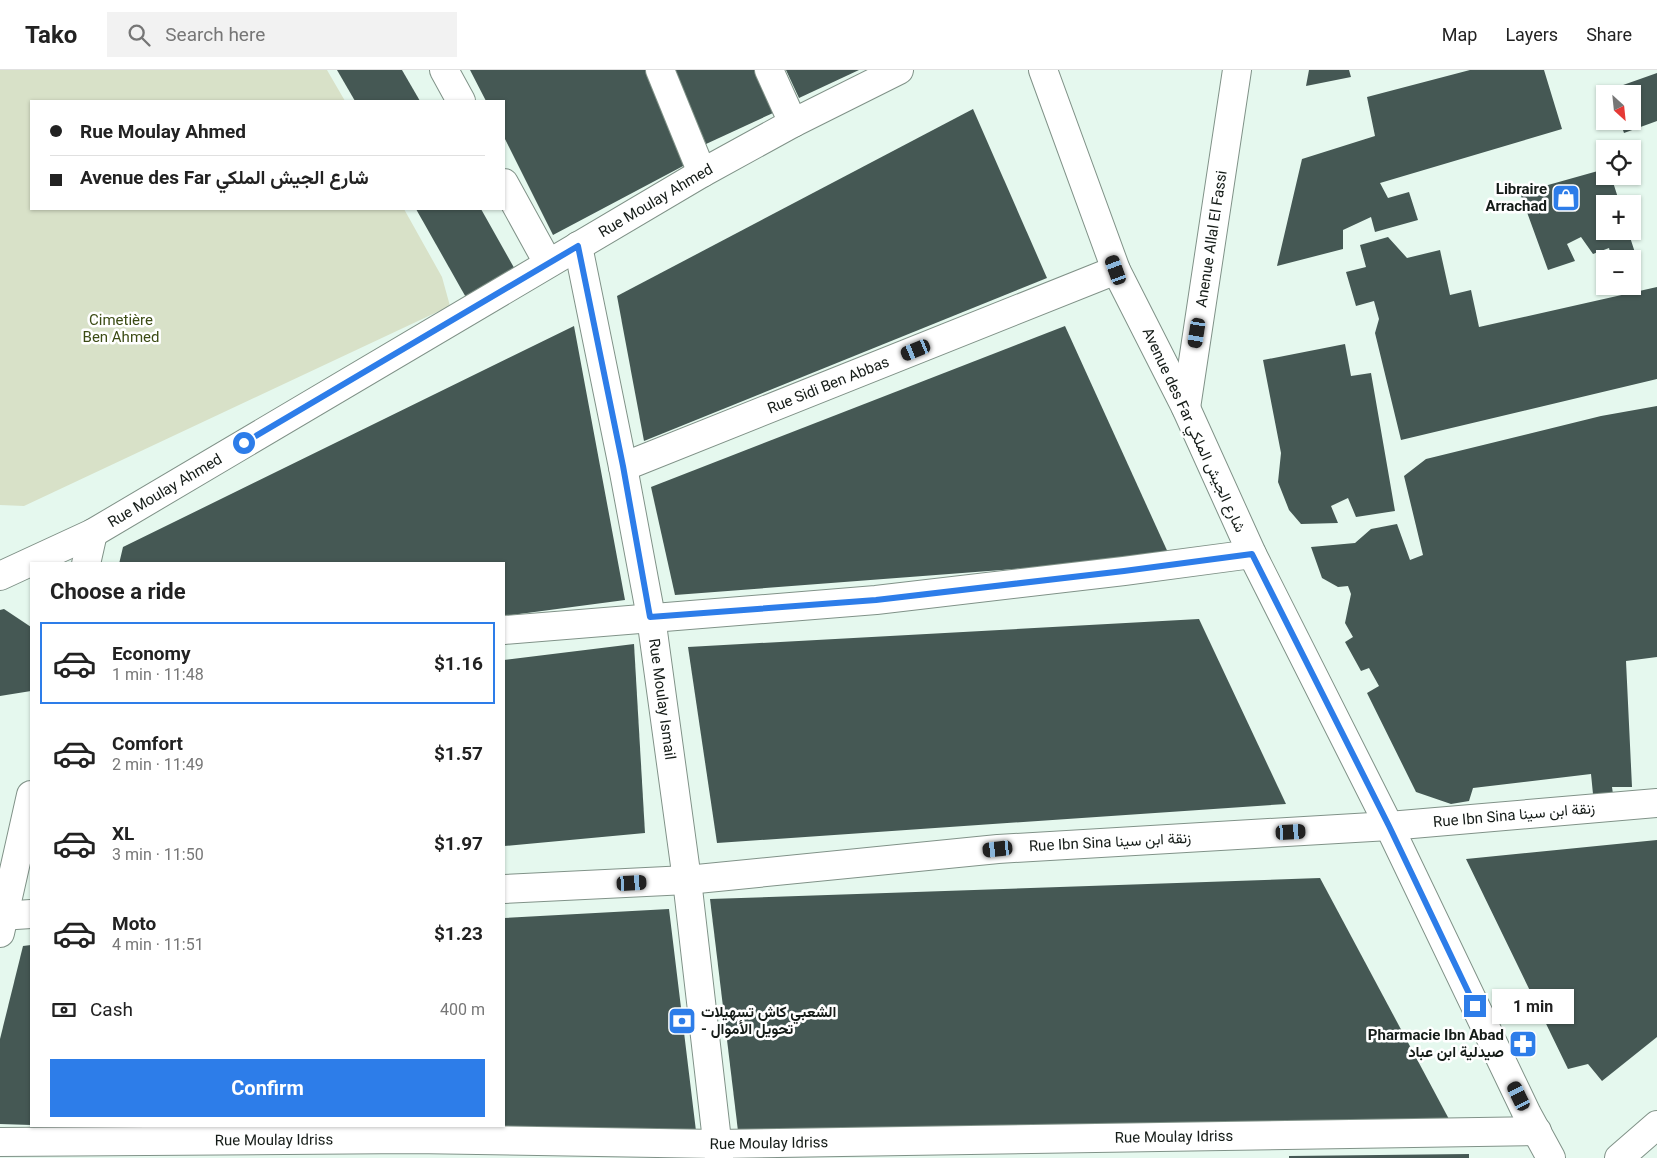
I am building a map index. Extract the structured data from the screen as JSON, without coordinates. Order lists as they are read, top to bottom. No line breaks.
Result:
{"streets":{"street":["Rue Moulay Ahmed","Anenue Allal El Fassi","Rue Sidi Ben Abbas","Avenue des Far شارع الجيش الملكي","Rue Moulay Ismail","Rue Ibn Sina زنقة ابن سينا","Rue Moulay Idriss"]},"crossings":[["Rue Moulay Ahmed","Rue Moulay Ismail"],["Anenue Allal El Fassi","Avenue des Far شارع الجيش الملكي"],["Rue Sidi Ben Abbas","Avenue des Far شارع الجيش الملكي"],["Rue Sidi Ben Abbas","Rue Moulay Ismail"],["Avenue des Far شارع الجيش الملكي","Rue Ibn Sina زنقة ابن سينا"],["Avenue des Far شارع الجيش الملكي","Rue Moulay Idriss"],["Rue Moulay Ismail","Rue Ibn Sina زنقة ابن سينا"],["Rue Moulay Ismail","Rue Moulay Idriss"]],"parks":["Cimetière Ben Ahmed"],"places":{"shop":["Libraire Arrachad"],"bank":["الشعبي كاش تسهيلات - تحويل الأموال"],"pharmacy":["Pharmacie Ibn Abad صيدلية ابن عباد"]},"north":"bottom right","page":{"header":"Tako","search":"Search here","nav":["Map","Layers","Share"],"map_buttons":["+","−"],"banner":["Rue Moulay Ahmed","Avenue des Far شارع الجيش الملكي"],"heading":"Choose a ride","list":[{"name":"Economy","note":"1 min · 11:48","value":"$1.16"},{"name":"Comfort","note":"2 min · 11:49","value":"$1.57"},{"name":"XL","note":"3 min · 11:50","value":"$1.97"},{"name":"Moto","note":"4 min · 11:51","value":"$1.23"}],"pay":["Cash","400 m"],"bubble":"1 min","buttons":"Confirm"}}
